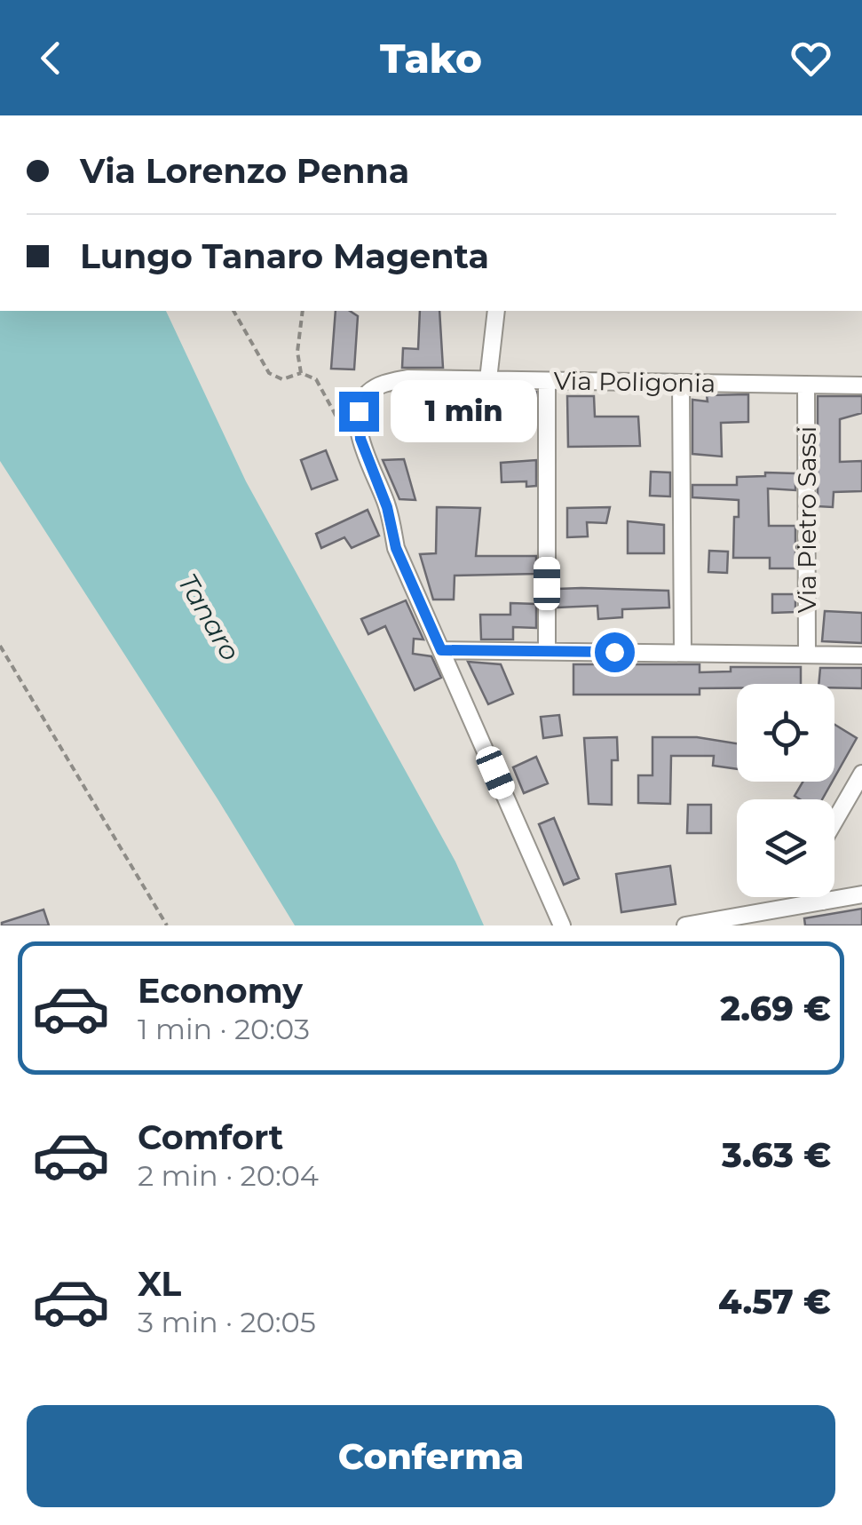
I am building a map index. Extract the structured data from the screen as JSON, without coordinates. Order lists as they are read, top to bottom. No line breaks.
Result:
{"streets":{"street":["Via Poligonia","Via Pietro Sassi"]},"crossings":[["Via Poligonia","Via Pietro Sassi"]],"water":["Tanaro"],"page":{"header":"Tako","banner":["Via Lorenzo Penna","Lungo Tanaro Magenta"],"bubble":"1 min","list":[{"name":"Economy","note":"1 min · 20:03","value":"2.69 €"},{"name":"Comfort","note":"2 min · 20:04","value":"3.63 €"},{"name":"XL","note":"3 min · 20:05","value":"4.57 €"}],"buttons":"Conferma"}}
